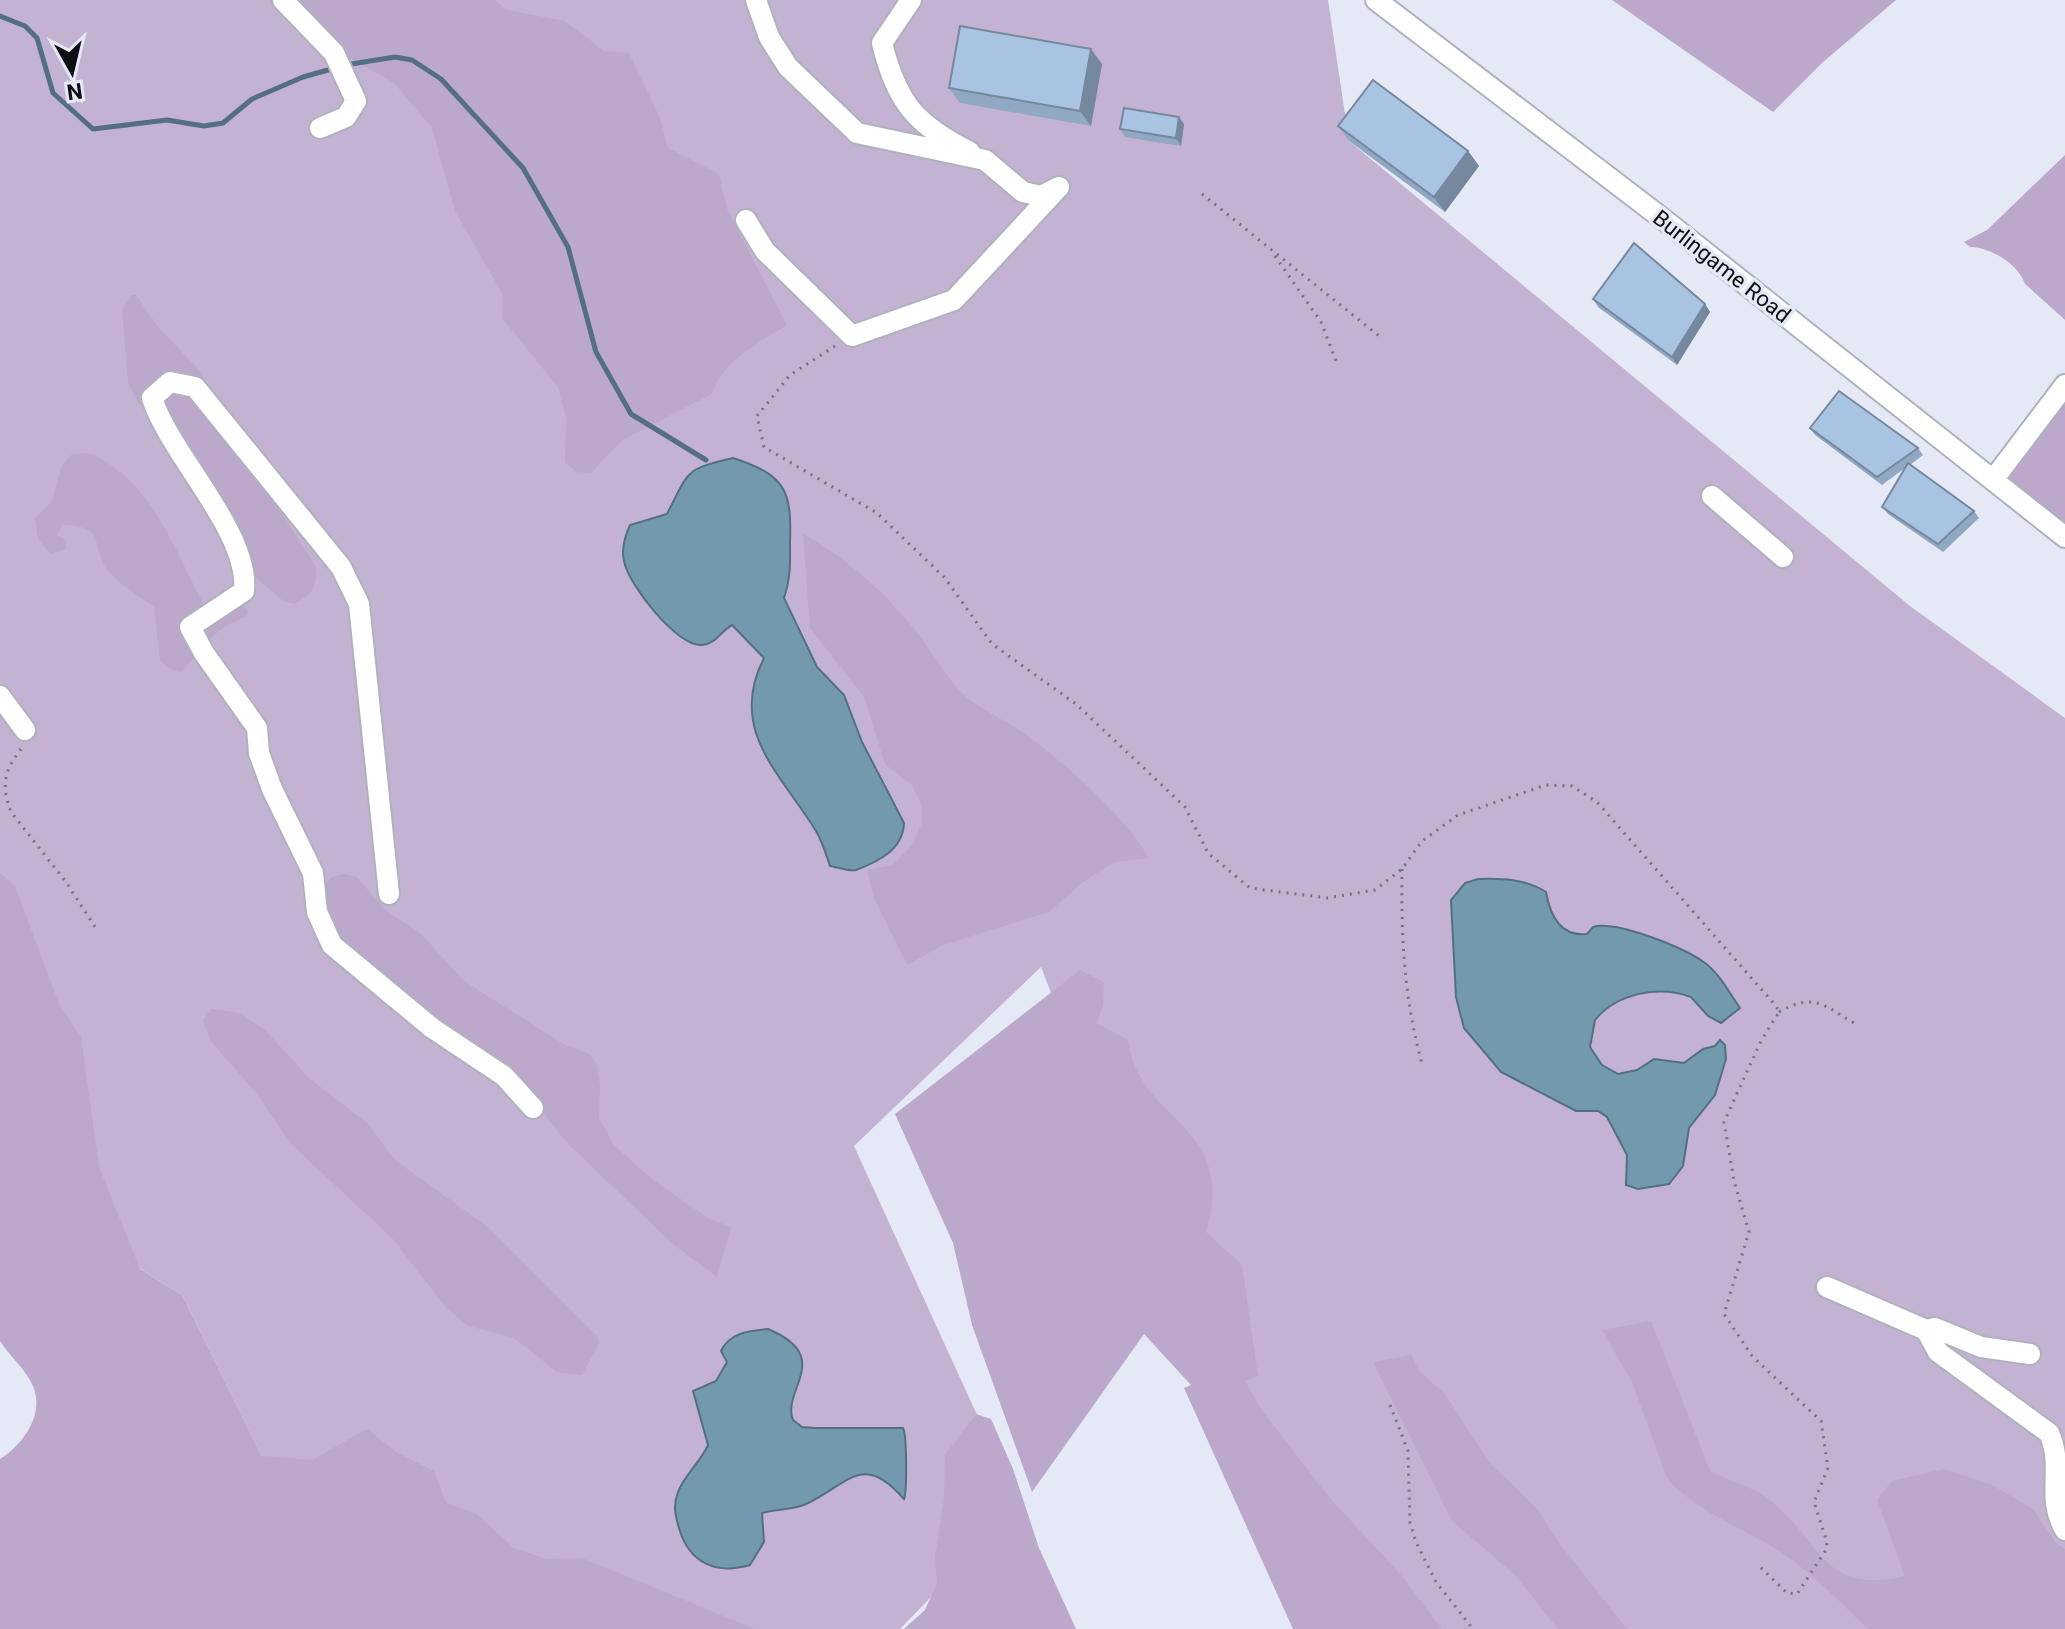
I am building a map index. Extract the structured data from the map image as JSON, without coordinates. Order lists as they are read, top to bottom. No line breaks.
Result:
{"streets":{"street":["Burlingame Road"]},"north":"bottom"}
